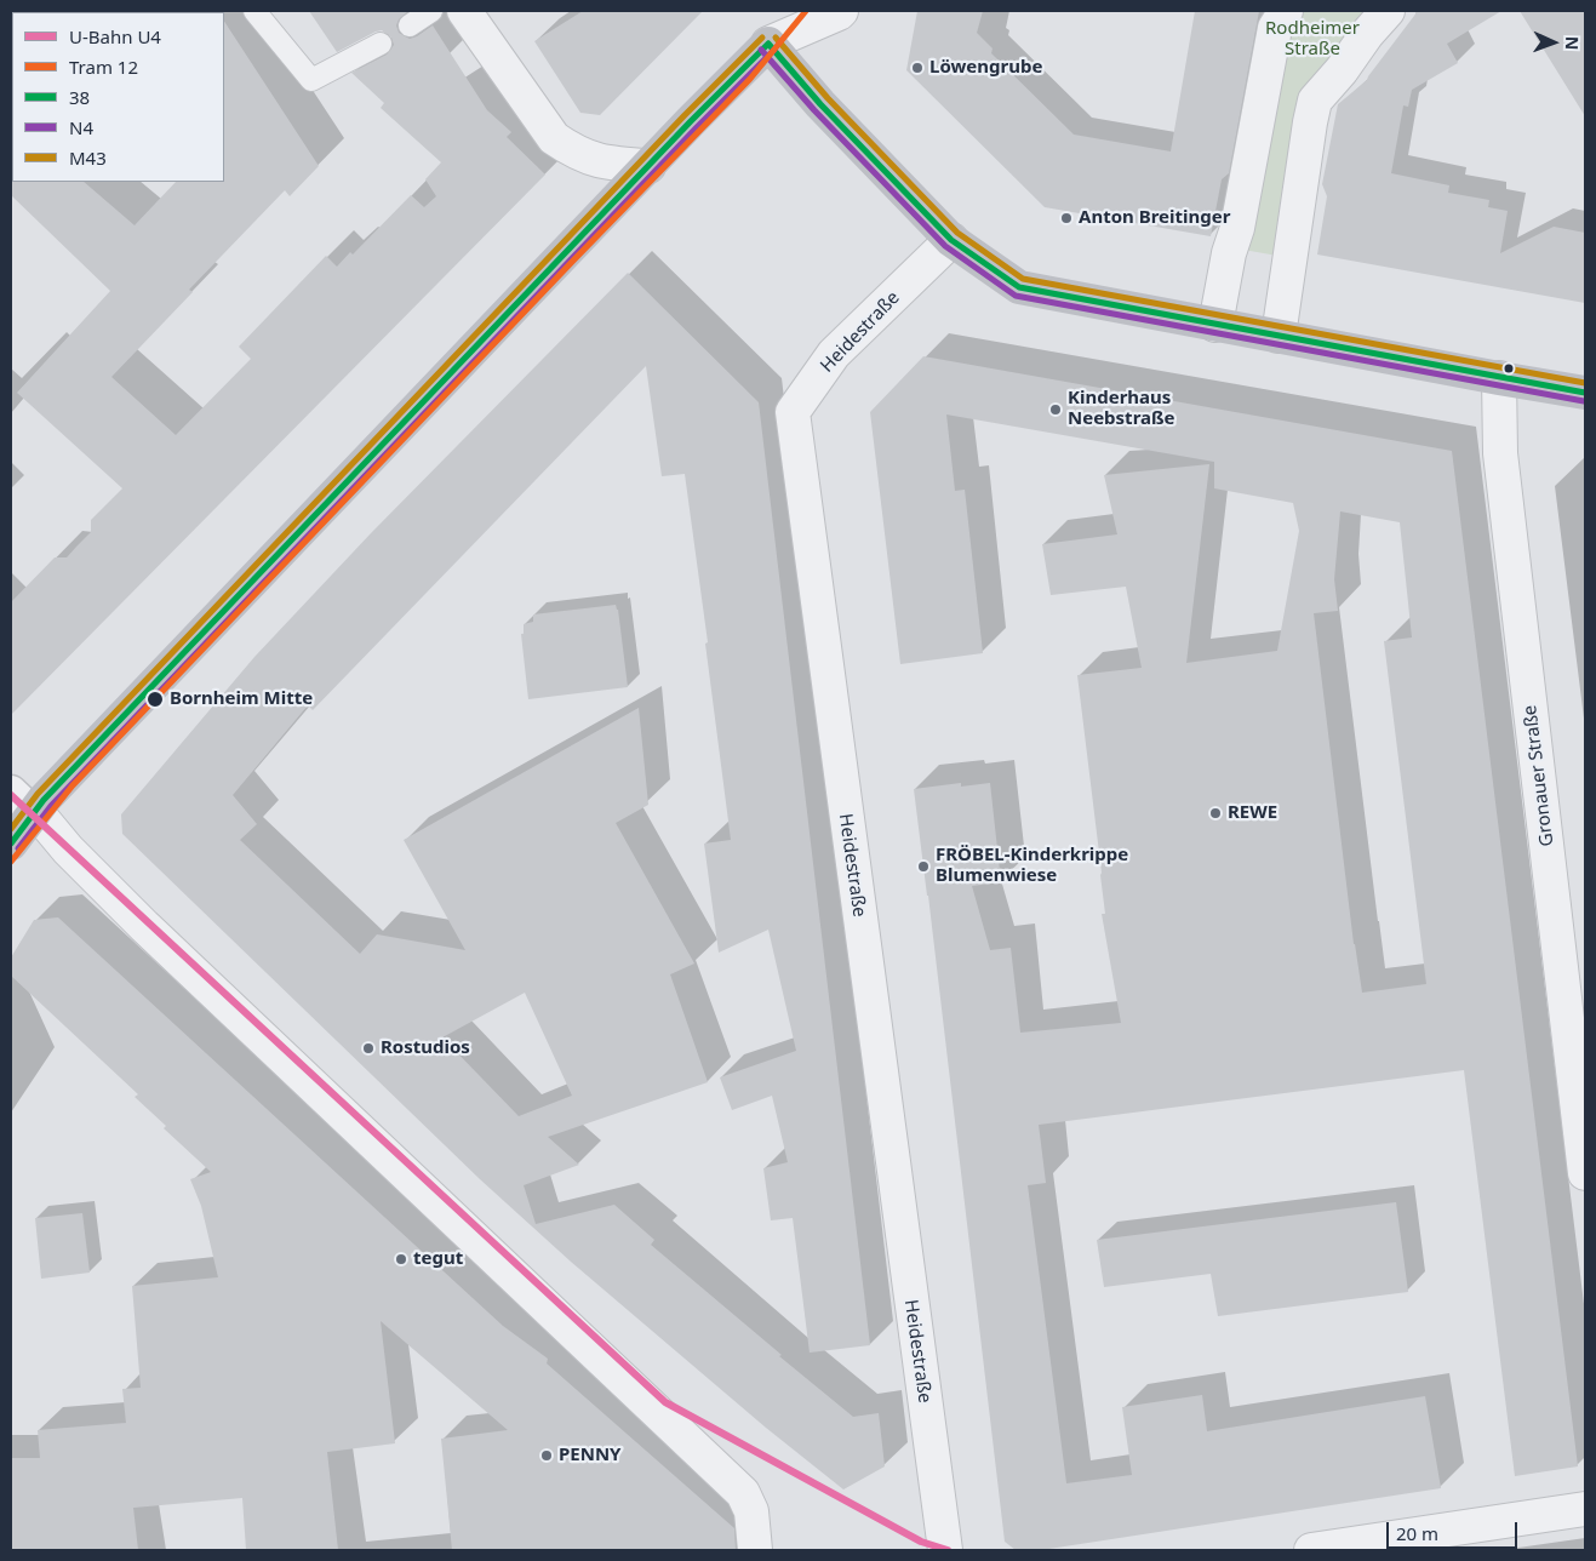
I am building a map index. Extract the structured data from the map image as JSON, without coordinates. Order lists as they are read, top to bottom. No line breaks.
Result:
{"streets":{"street":["Heidestraße","Gronauer Straße"]},"parks":["Rodheimer Straße"],"places":["Löwengrube","Anton Breitinger","Kinderhaus Neebstraße","Bornheim Mitte","REWE","FRÖBEL-Kinderkrippe Blumenwiese","Rostudios","tegut","PENNY"],"lines":["tram line 12","transit line M43","transit line 38","transit line N4","metro line U4"],"legend":["U-Bahn U4","Tram 12","38","N4","M43"],"scale_bar":"20 m","north":"right"}
